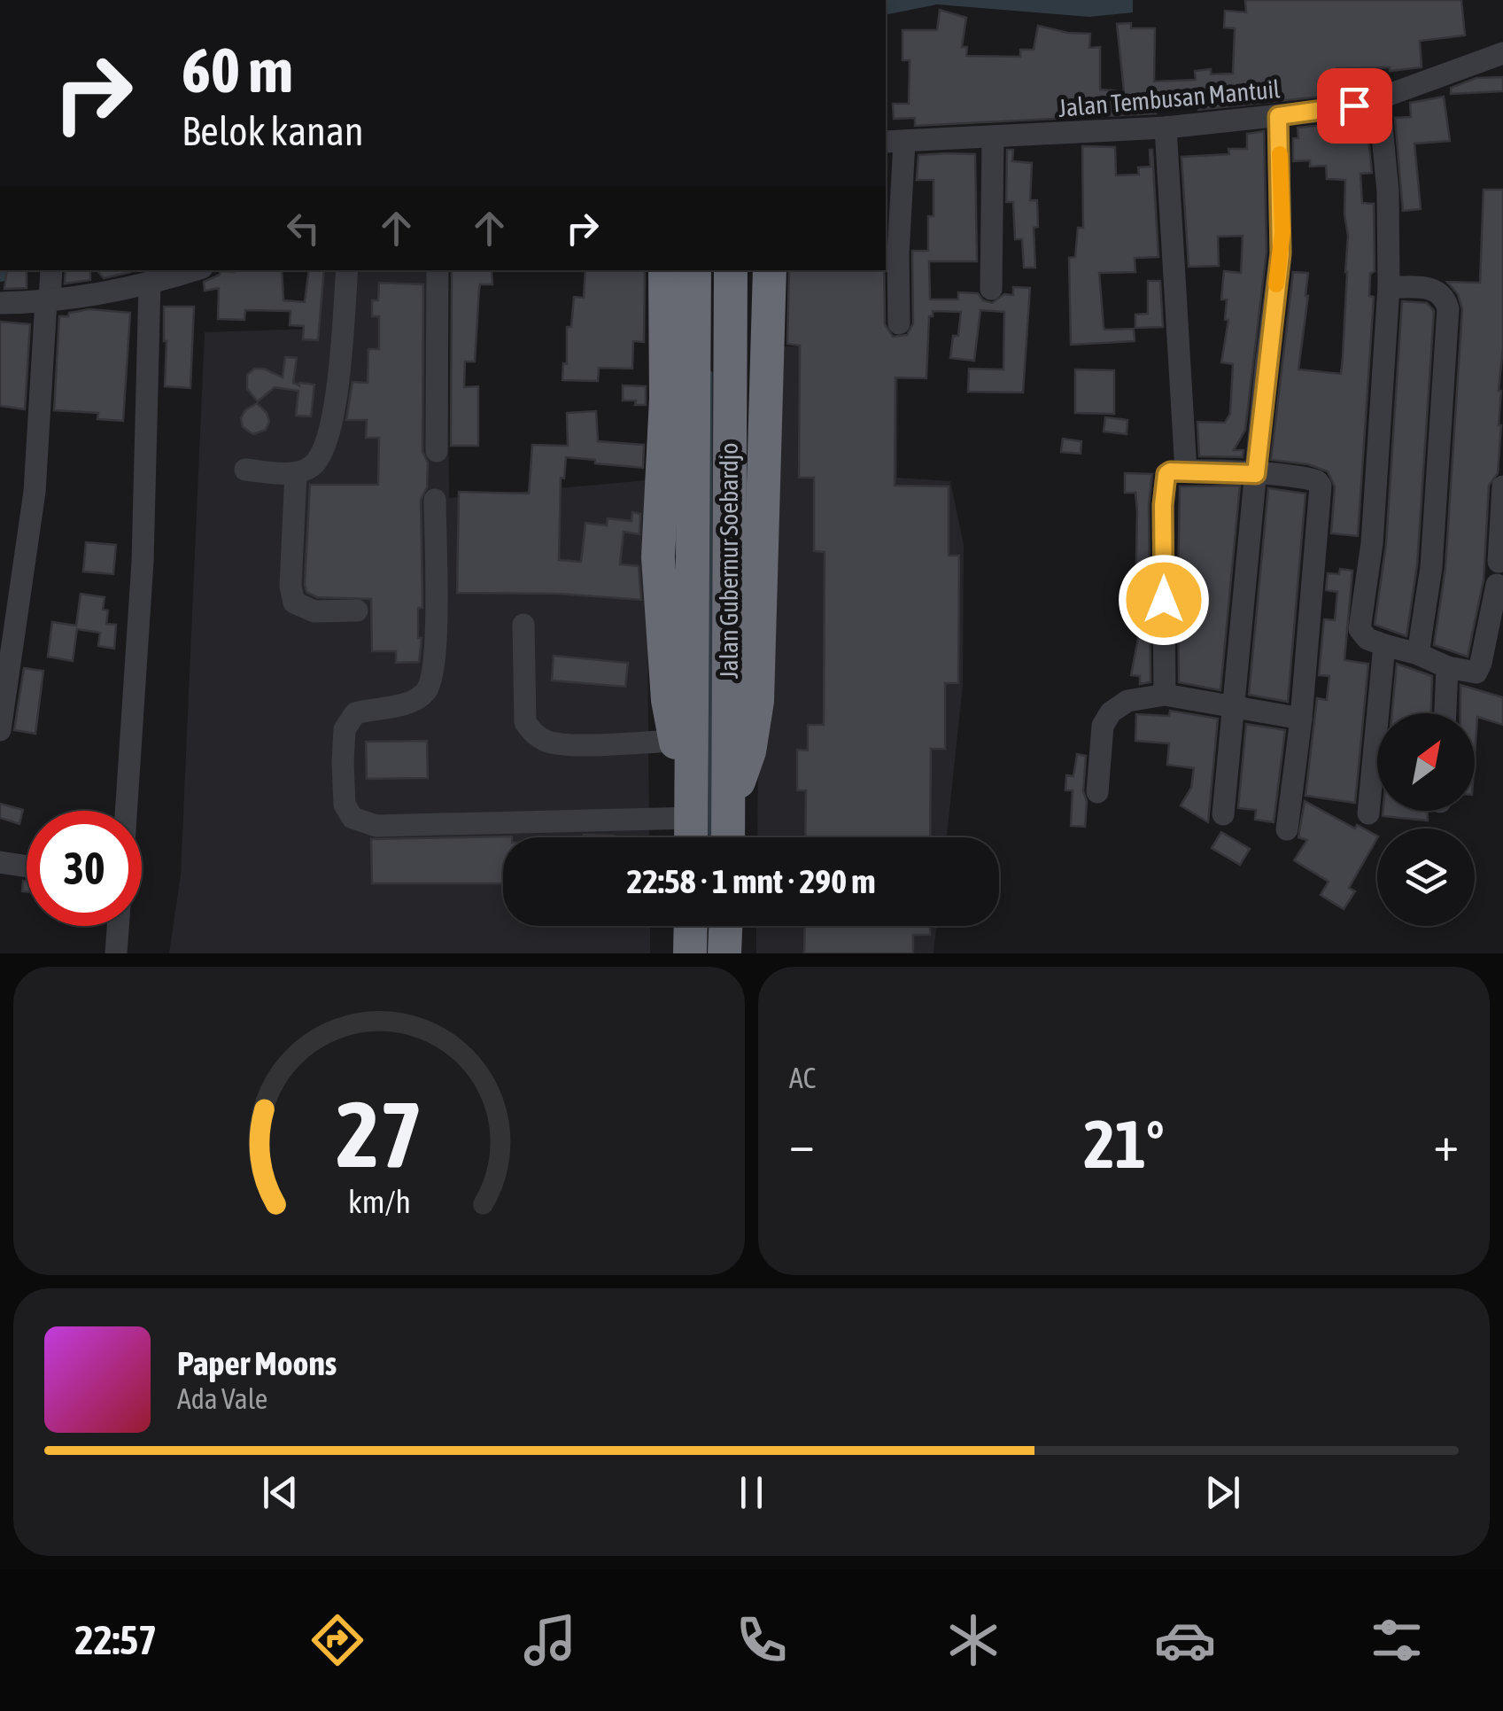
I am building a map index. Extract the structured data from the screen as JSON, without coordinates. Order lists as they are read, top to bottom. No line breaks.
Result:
{"streets":{"highway":["Jalan Gubernur Soebardjo"],"street":["Jalan Tembusan Mantuil"]},"north":"top right","page":{"turn":["60 m","Belok kanan"],"limit":"30","trip":"22:58 · 1 mnt · 290 m","tile":"AC","heat":["−","21°","+"],"song":["Paper Moons","Ada Vale"],"tabs":"22:57","gauge":["27","km/h"]}}
